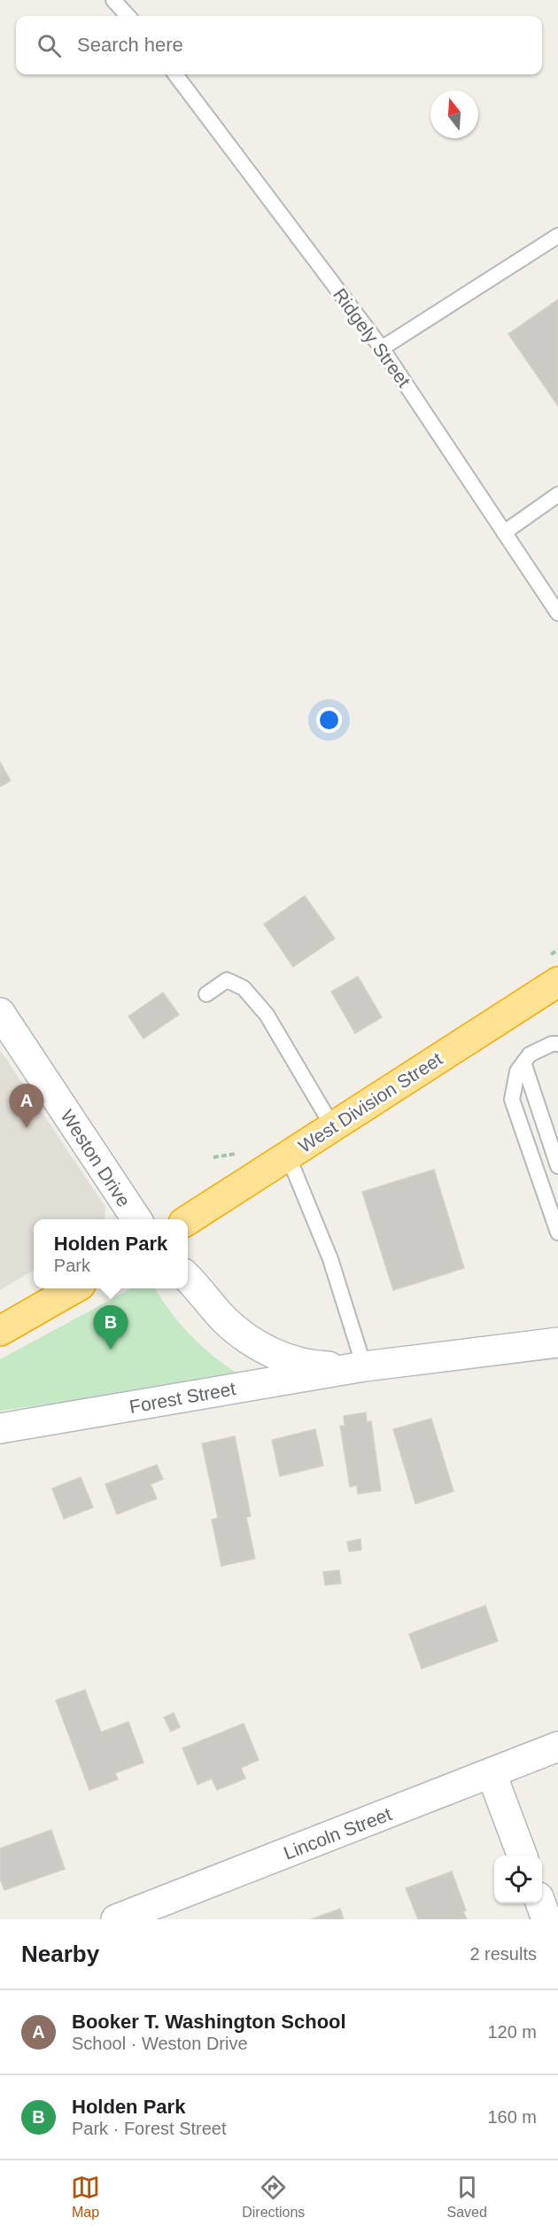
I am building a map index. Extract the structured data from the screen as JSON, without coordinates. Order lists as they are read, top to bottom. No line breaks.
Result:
{"streets":{"highway":["West Division Street"],"street":["Weston Drive","Forest Street","Lincoln Street"],"lane":["Ridgely Street"]},"north":"top","page":{"search":"Search here","pins":["A","B"],"popup":["Holden Park","Park"],"heading":["Nearby","2 results"],"list":[{"mark":"A","name":"Booker T. Washington School","note":"School · Weston Drive","value":"120 m"},{"mark":"B","name":"Holden Park","note":"Park · Forest Street","value":"160 m"}],"nav":["Map","Directions","Saved"]}}
